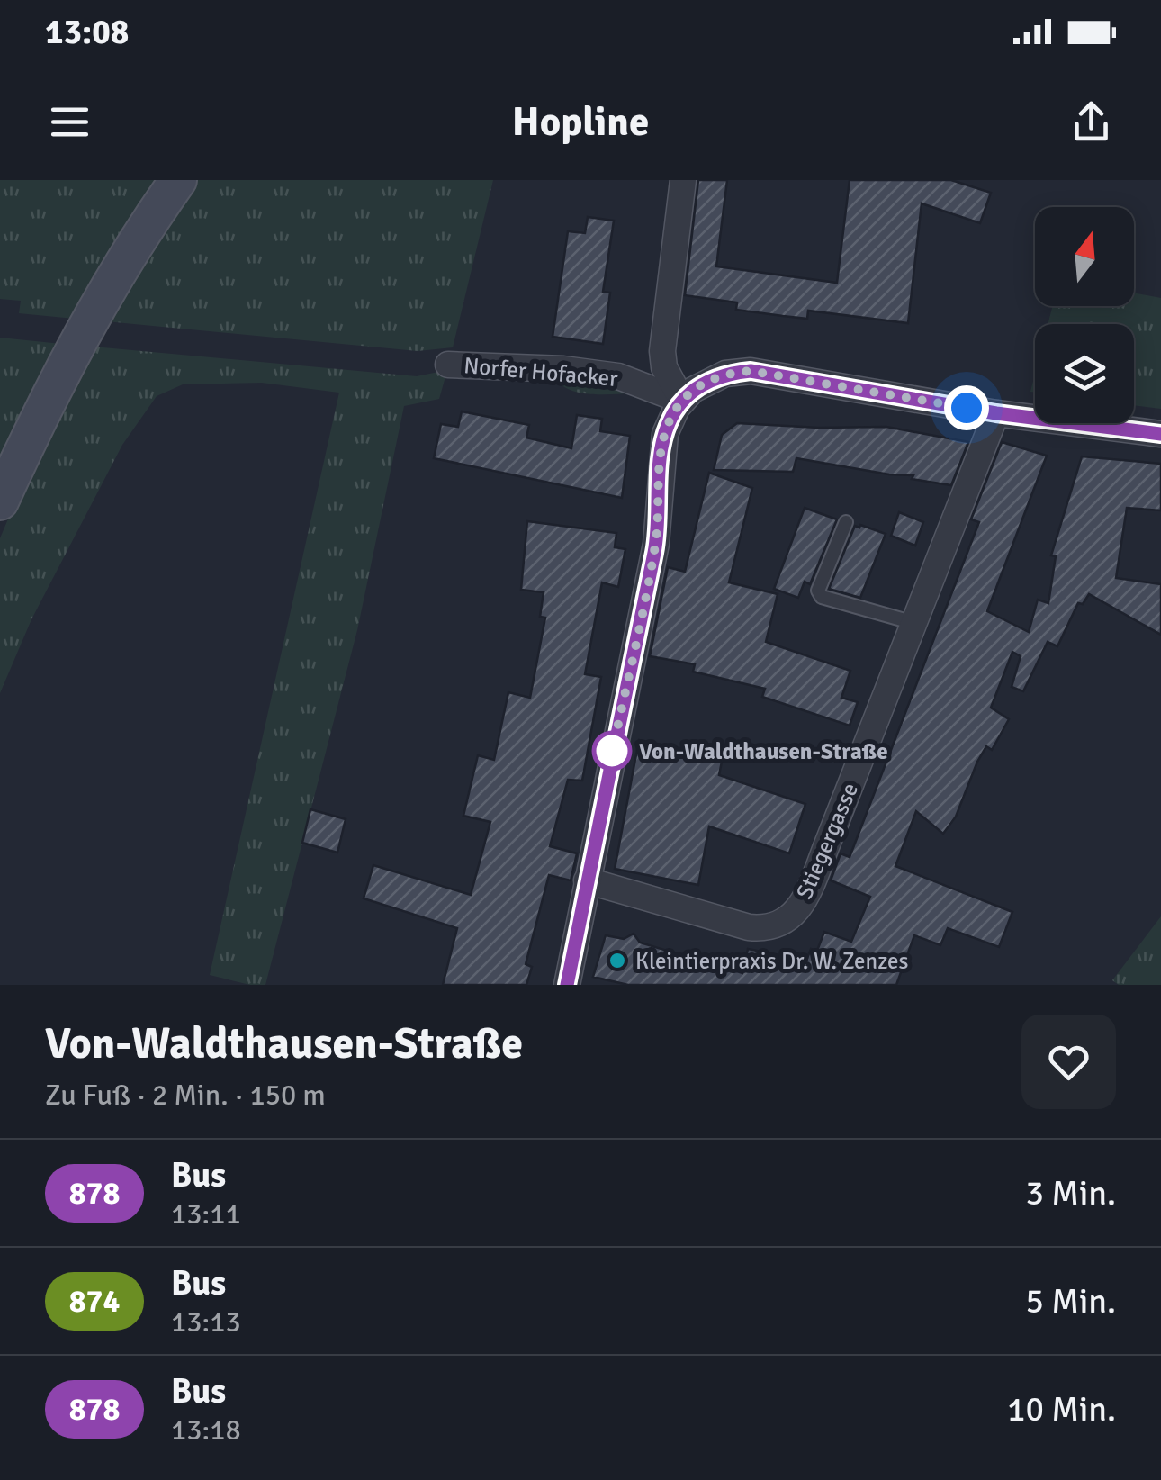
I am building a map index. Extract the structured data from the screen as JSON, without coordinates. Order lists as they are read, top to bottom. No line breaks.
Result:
{"streets":{"street":["Norfer Hofacker","Stiegergasse"]},"places":["Von-Waldthausen-Straße","Kleintierpraxis Dr. W. Zenzes"],"lines":["bus line 878"],"north":"top","page":{"status":"13:08","header":"Hopline","heading":["Von-Waldthausen-Straße","Zu Fuß · 2 Min. · 150 m"],"list":[{"mark":"878","name":"Bus","note":"13:11","value":"3 Min."},{"mark":"874","name":"Bus","note":"13:13","value":"5 Min."},{"mark":"878","name":"Bus","note":"13:18","value":"10 Min."}]}}
